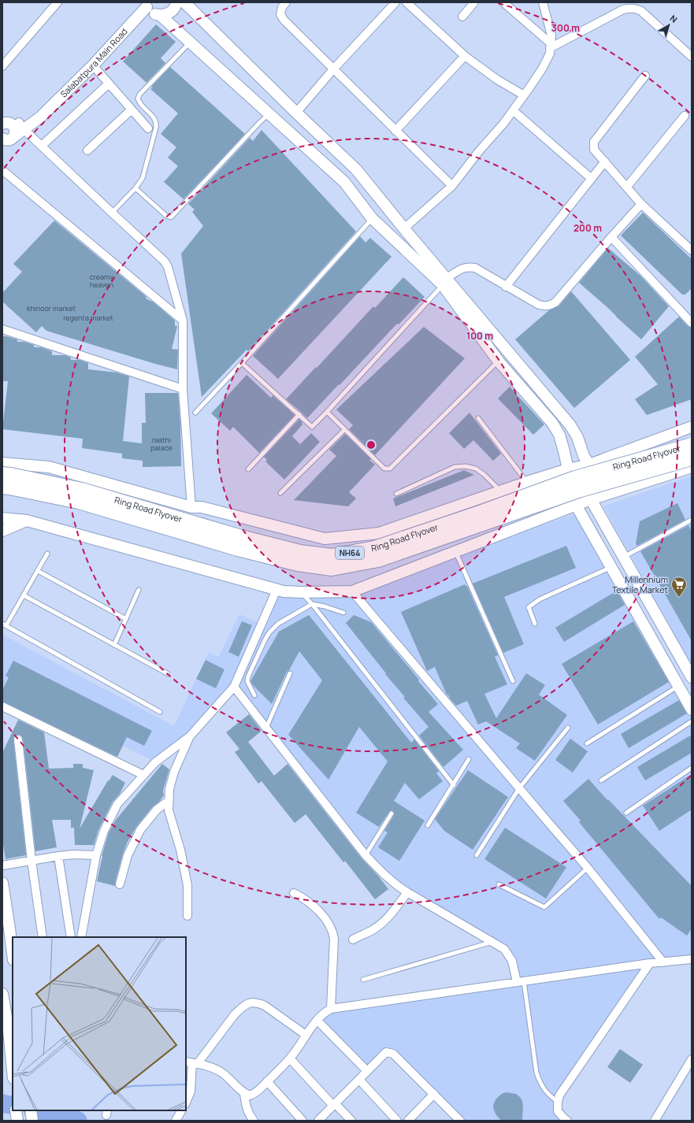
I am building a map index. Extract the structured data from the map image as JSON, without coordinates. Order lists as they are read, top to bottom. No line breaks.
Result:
{"streets":{"highway":["Ring Road Flyover","NH64"],"street":["Salabatpura Main Road"]},"places":{"supermarket":["Millennium Textile Market"]},"house_numbers":["creamy heaven","khinoor market","regenta market","raathi palace"],"north":"top right","rings":["300 m","200 m","100 m"]}
